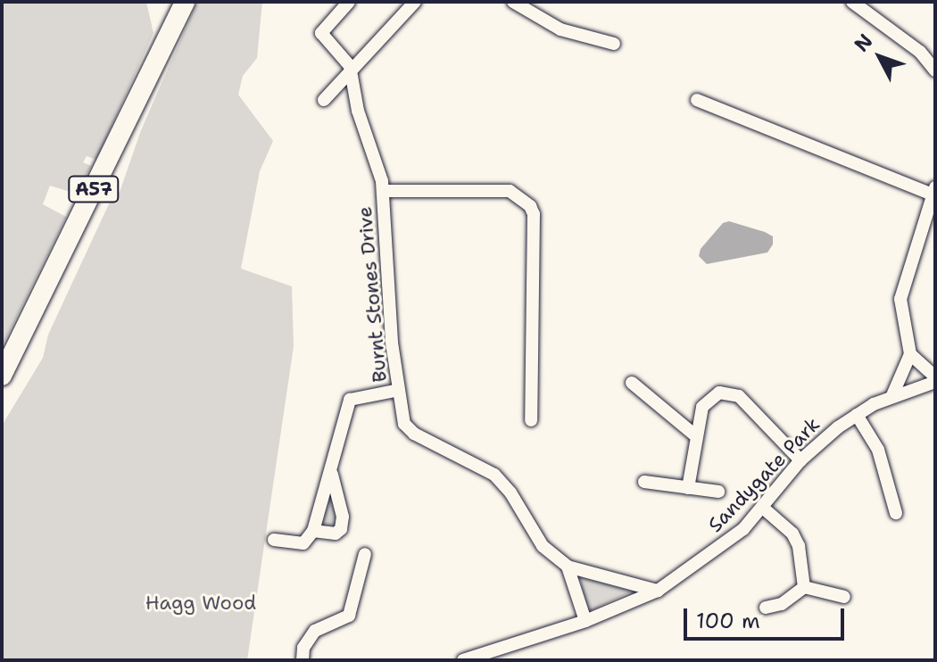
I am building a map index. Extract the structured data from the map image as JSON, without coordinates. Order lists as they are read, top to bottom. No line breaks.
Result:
{"streets":{"main road":["A57"],"street":["Burnt Stones Drive","Sandygate Park"]},"crossings":[["Burnt Stones Drive","Sandygate Park"]],"parks":["Hagg Wood"],"scale_bar":"100 m","north":"top left"}
